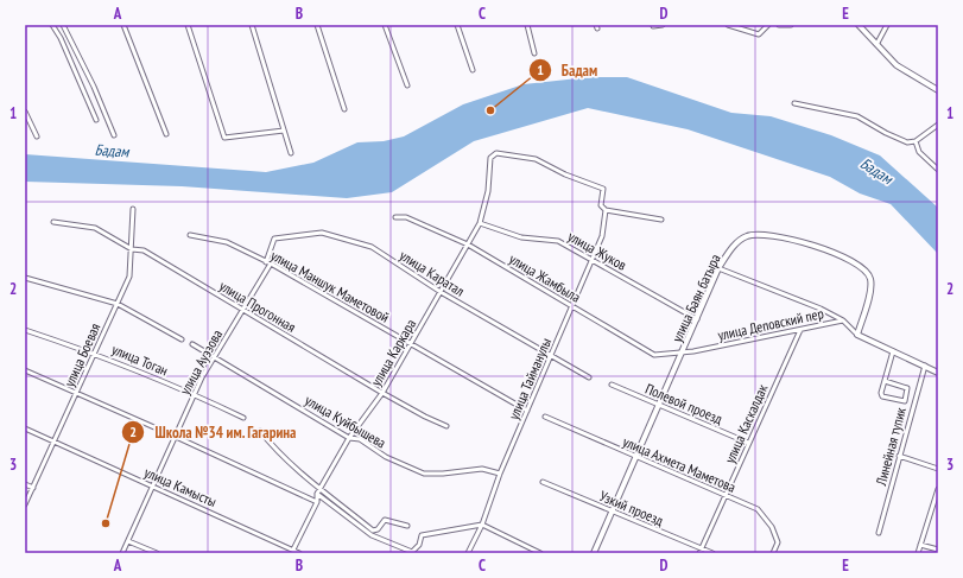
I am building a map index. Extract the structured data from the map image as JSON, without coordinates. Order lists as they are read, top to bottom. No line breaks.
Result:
{"streets":{"street":["улица Жуков","улица Каратал","улица Жамбыла","улица Маншук Маметовой","улица Баян батыра","улица Прогонная","улица Деповский пер","улица Каркара","улица Боевая","улица Тоган","улица Ауэзова","улица Тайманулы","Полевой проезд","улица Куйбышева","улица Каскалдак","Линейная тупик","улица Ахмета Маметова","улица Камысты","Узкий проезд"]},"crossings":[["улица Жуков","улица Баян батыра"],["улица Жуков","улица Каркара"],["улица Жуков","улица Тайманулы"],["улица Каратал","улица Маншук Маметовой"],["улица Каратал","улица Каркара"],["улица Каратал","улица Ауэзова"],["улица Каратал","улица Тайманулы"],["улица Жамбыла","улица Баян батыра"],["улица Жамбыла","улица Деповский пер"],["улица Жамбыла","улица Каркара"],["улица Жамбыла","улица Тайманулы"],["улица Маншук Маметовой","улица Каркара"],["улица Маншук Маметовой","улица Ауэзова"],["улица Маншук Маметовой","улица Тайманулы"],["улица Баян батыра","улица Деповский пер"],["улица Баян батыра","Полевой проезд"],["улица Баян батыра","улица Ахмета Маметова"],["улица Баян батыра","Узкий проезд"],["улица Прогонная","улица Каркара"],["улица Прогонная","улица Боевая"],["улица Прогонная","улица Ауэзова"],["улица Деповский пер","улица Каскалдак"],["улица Каркара","улица Тайманулы"],["улица Каркара","улица Куйбышева"],["улица Каркара","улица Камысты"],["улица Боевая","улица Тоган"],["улица Боевая","улица Камысты"],["улица Тоган","улица Ауэзова"],["улица Ауэзова","улица Куйбышева"],["улица Ауэзова","улица Камысты"],["улица Тайманулы","улица Куйбышева"],["Полевой проезд","улица Каскалдак"],["улица Каскалдак","улица Ахмета Маметова"],["улица Каскалдак","Узкий проезд"]],"water":["Бадам"],"places":["Бадам","Школа №34 им. Гагарина"],"grid":{"columns":["A","B","C","D","E"],"rows":["1","2","3"]}}
